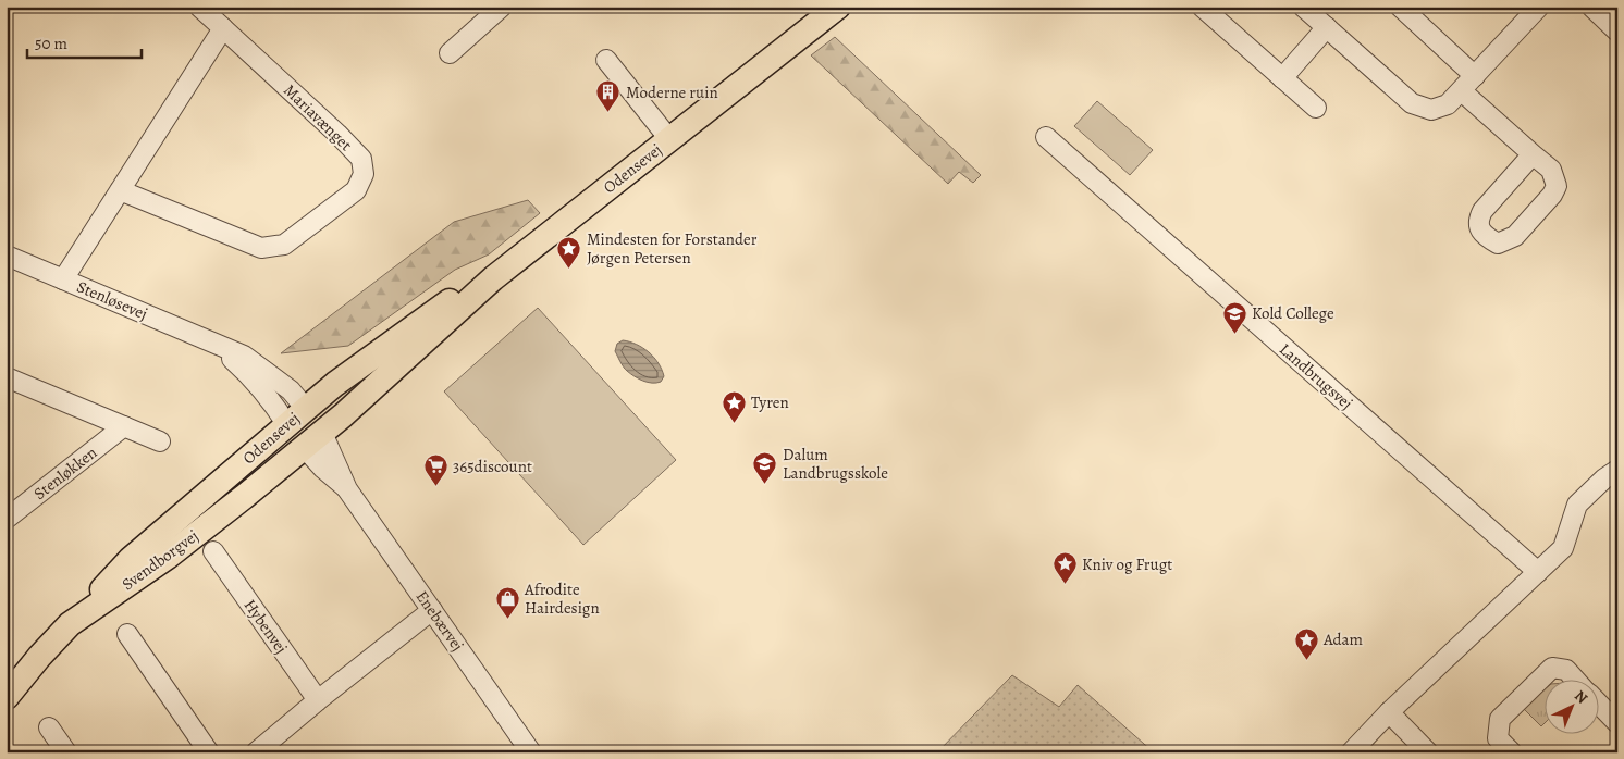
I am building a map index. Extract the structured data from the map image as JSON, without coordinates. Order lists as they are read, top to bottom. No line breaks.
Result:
{"streets":{"main road":["Odensevej","Svendborgvej"],"street":["Mariavænget","Stenløsevej","Landbrugsvej","Stenløkken","Enebærvej","Hybenvej"]},"crossings":[["Odensevej","Stenløsevej"],["Odensevej","Svendborgvej"],["Odensevej","Enebærvej"],["Stenløsevej","Svendborgvej"],["Stenløsevej","Enebærvej"],["Svendborgvej","Enebærvej"]],"places":{"building":["Moderne ruin"],"place":["Mindesten for Forstander Jørgen Petersen","Tyren","Kniv og Frugt","Adam"],"school or university":["Kold College","Dalum Landbrugsskole"],"supermarket":["365discount"],"shop":["Afrodite Hairdesign"]},"scale_bar":"50 m","north":"top right"}
